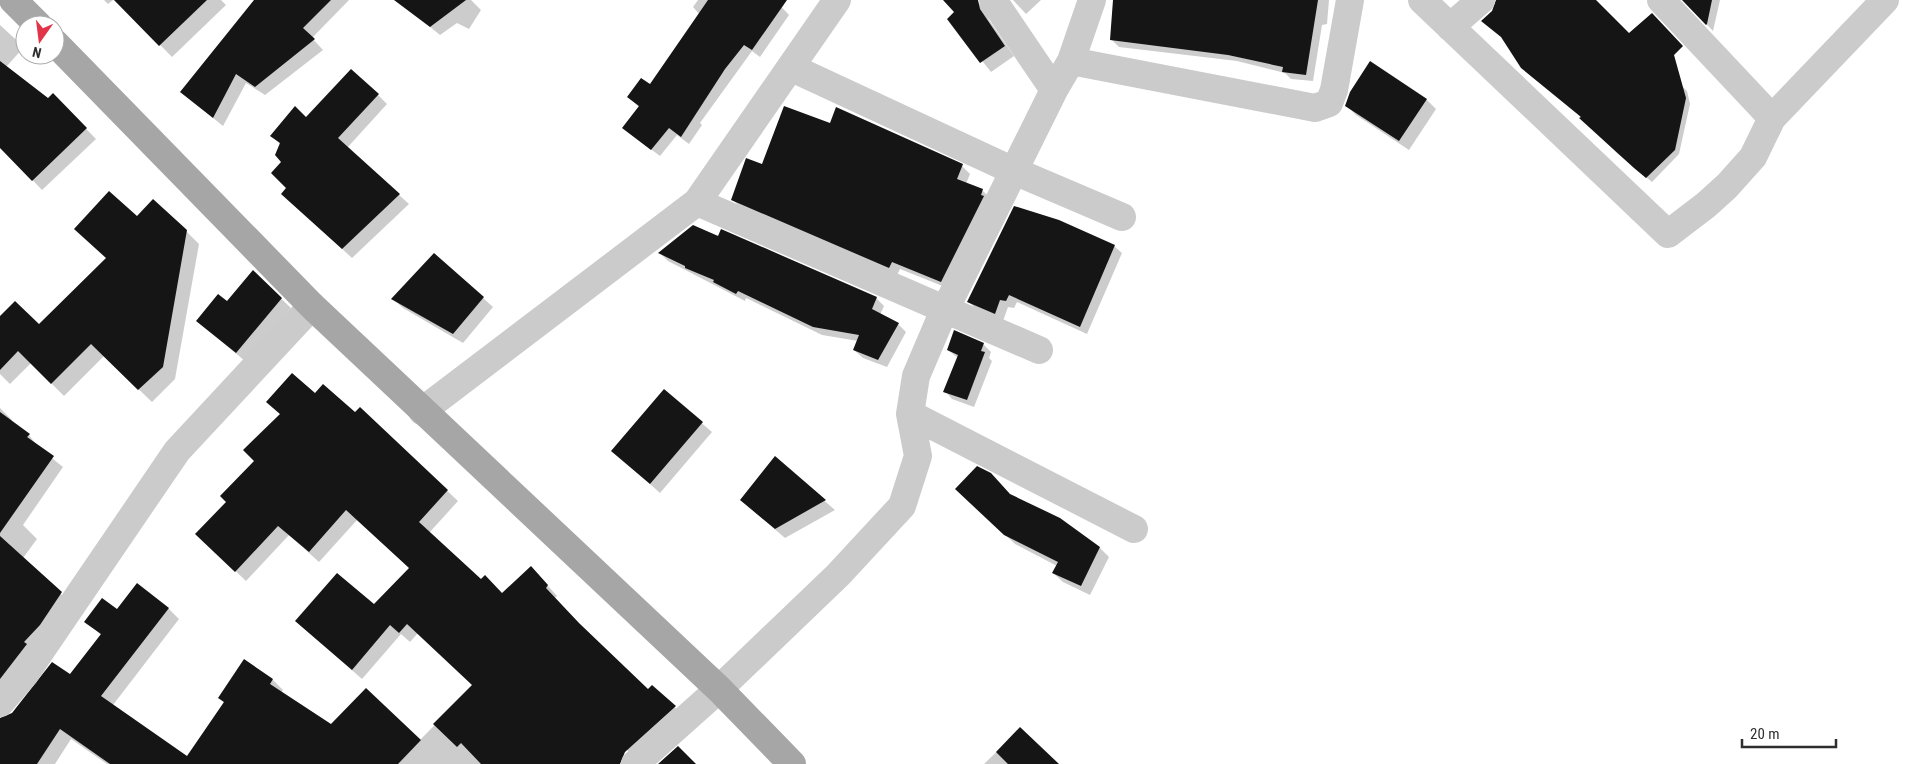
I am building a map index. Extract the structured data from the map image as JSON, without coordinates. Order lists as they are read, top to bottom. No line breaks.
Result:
{"scale_bar":"20 m","north":"bottom"}
